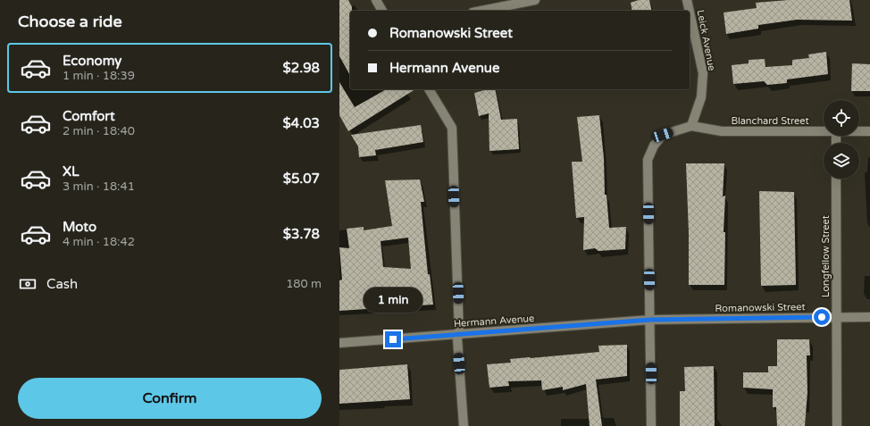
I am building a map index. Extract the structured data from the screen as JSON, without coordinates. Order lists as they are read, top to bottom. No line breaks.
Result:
{"streets":{"street":["Leick Avenue","Blanchard Street","Longfellow Street","Romanowski Street","Hermann Avenue"]},"crossings":[["Leick Avenue","Blanchard Street"],["Longfellow Street","Romanowski Street"],["Romanowski Street","Hermann Avenue"]],"page":{"heading":"Choose a ride","banner":["Romanowski Street","Hermann Avenue"],"list":[{"name":"Economy","note":"1 min · 18:39","value":"$2.98"},{"name":"Comfort","note":"2 min · 18:40","value":"$4.03"},{"name":"XL","note":"3 min · 18:41","value":"$5.07"},{"name":"Moto","note":"4 min · 18:42","value":"$3.78"}],"pay":["Cash","180 m"],"bubble":"1 min","buttons":"Confirm"}}
